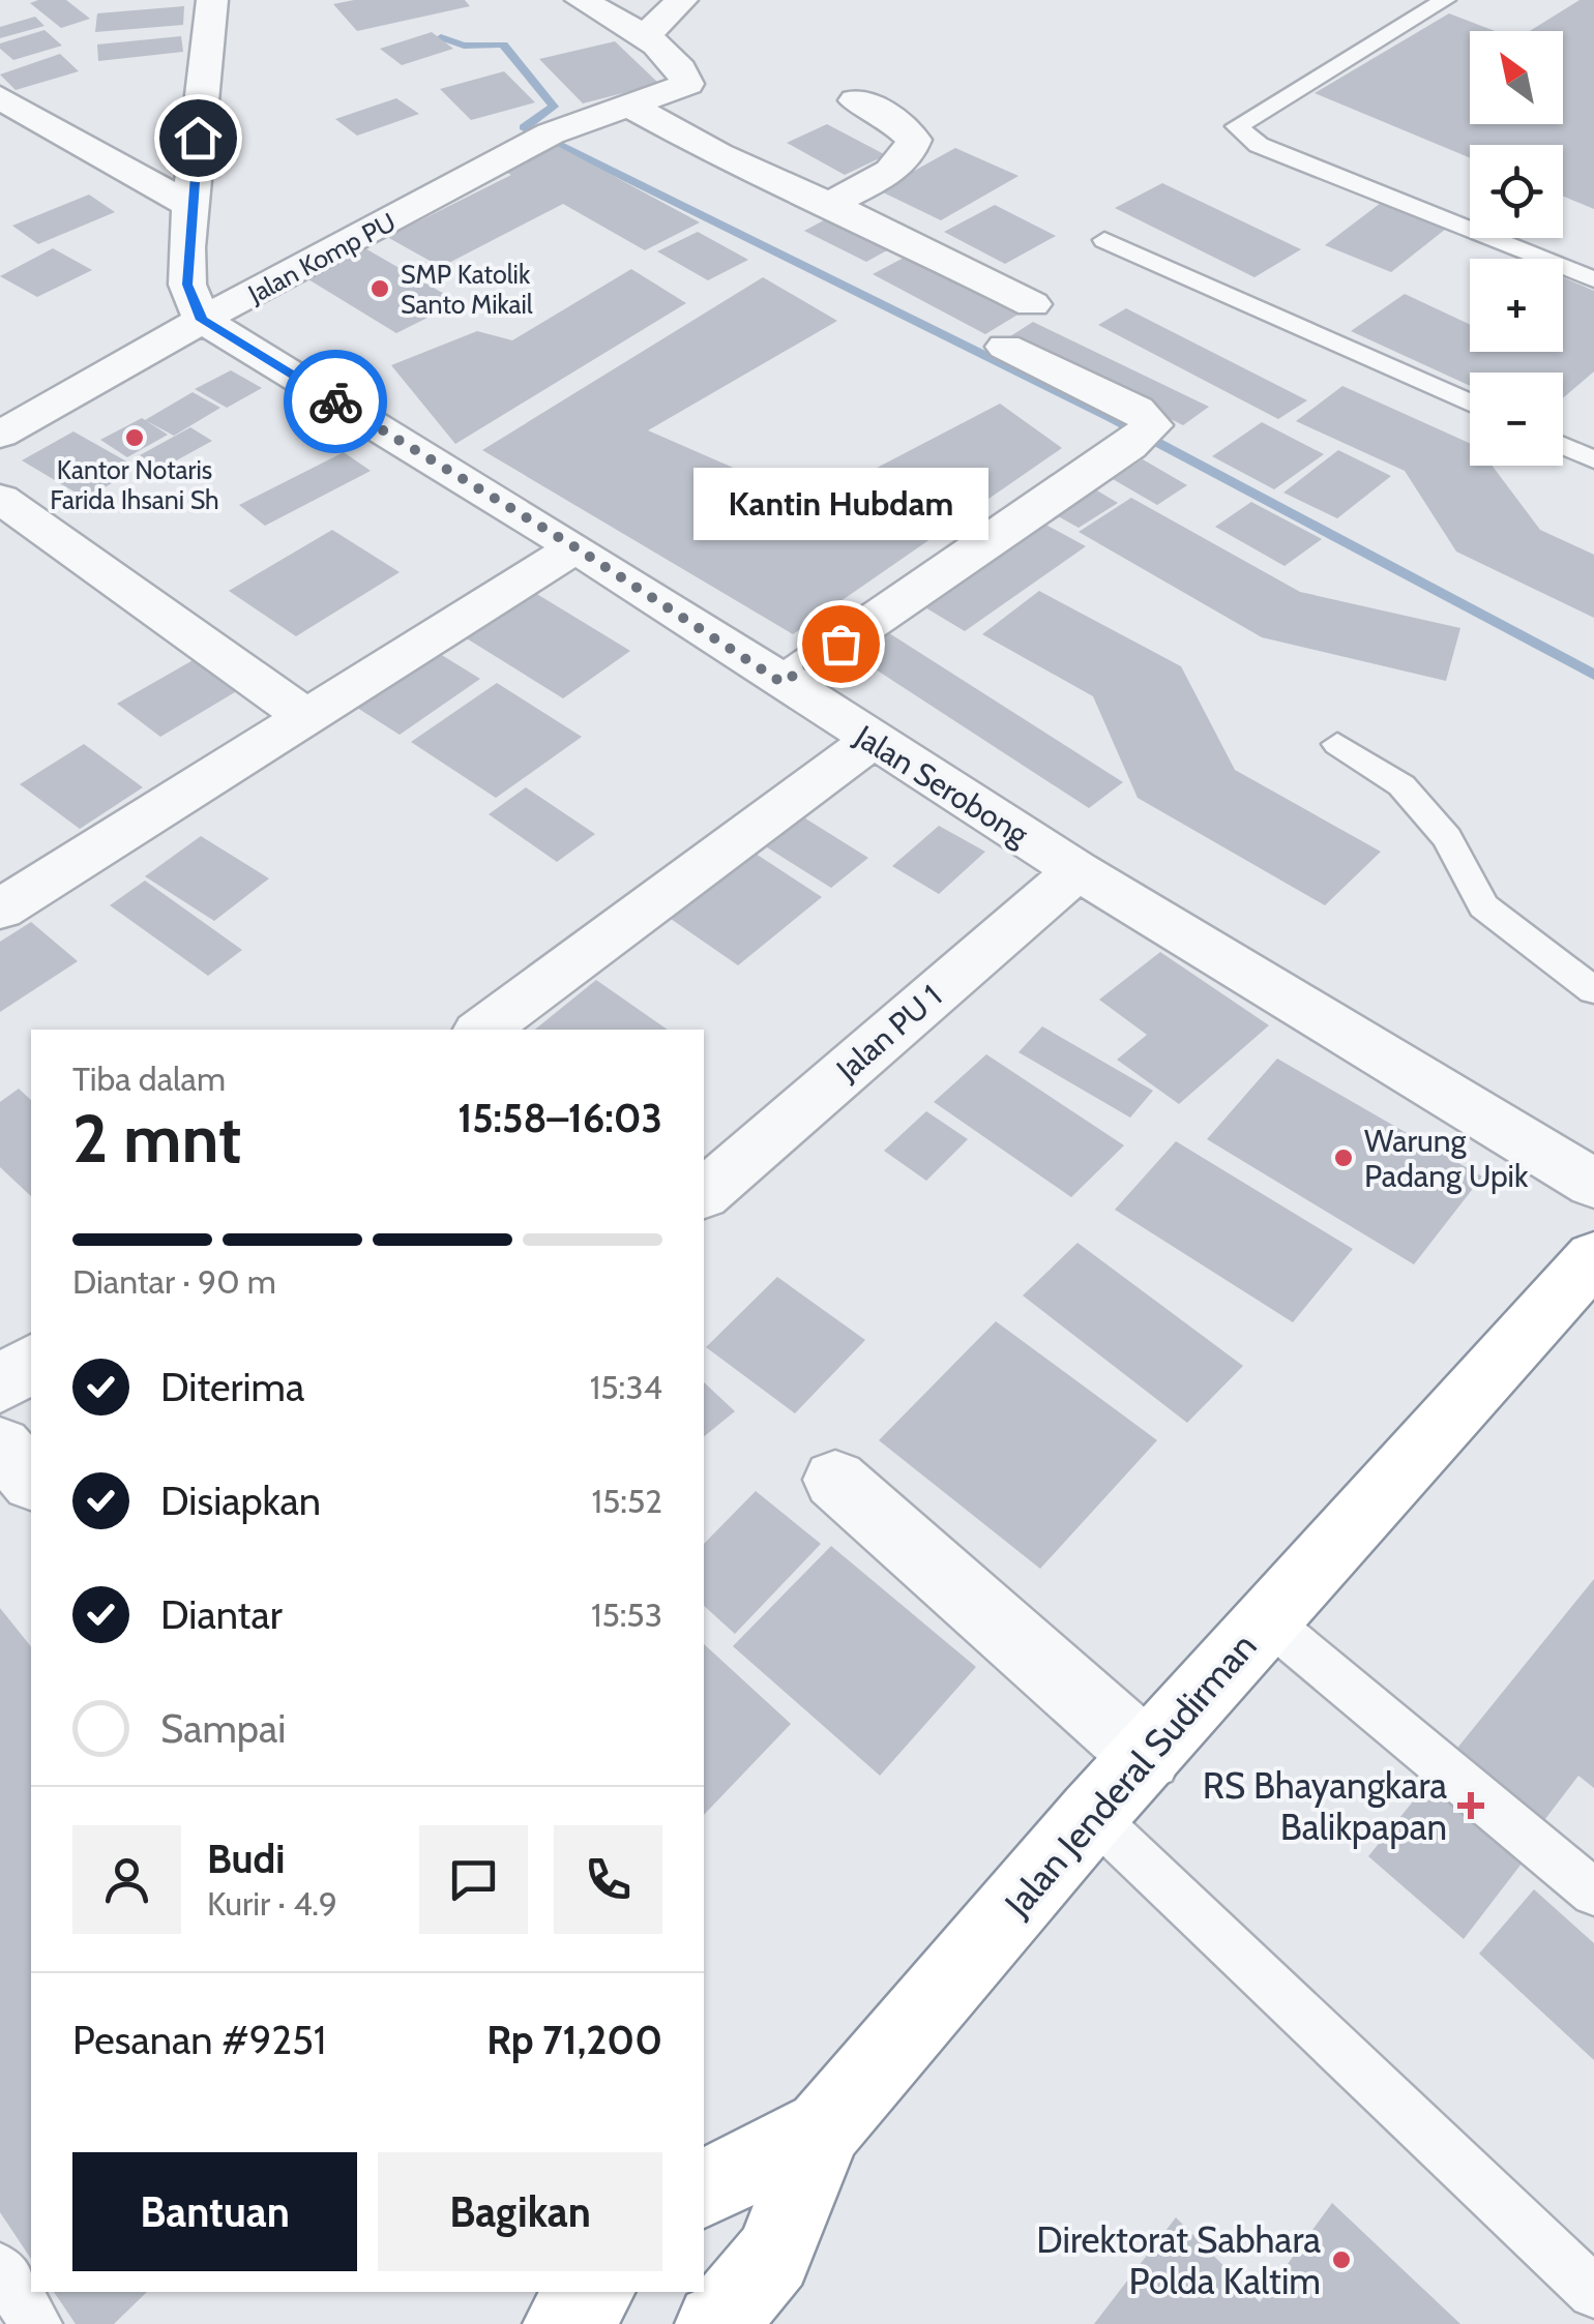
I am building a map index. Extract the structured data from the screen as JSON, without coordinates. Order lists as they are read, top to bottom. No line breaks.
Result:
{"streets":{"highway":["Jalan Jenderal Sudirman"],"street":["Jalan Komp PU","Jalan Serobong","Jalan PU 1"]},"crossings":[["Jalan Komp PU","Jalan Serobong"],["Jalan Serobong","Jalan PU 1"]],"places":{"other":["SMP Katolik Santo Mikail","Kantor Notaris Farida Ihsani Sh","Kantin Hubdam","Warung Padang Upik","Direktorat Sabhara Polda Kaltim"],"health":["RS Bhayangkara Balikpapan"]},"north":"top left","page":{"map_buttons":["+","−"],"bubble":"Kantin Hubdam","heading":["2 mnt","Tiba dalam","15:58–16:03"],"panel":["Budi","Kurir · 4.9","Pesanan #9251","Rp 71,200"],"bar":"Diantar · 90 m","list":[["Diterima","15:34"],["Disiapkan","15:52"],["Diantar","15:53"],"Sampai"],"buttons":["Bantuan","Bagikan"]}}
